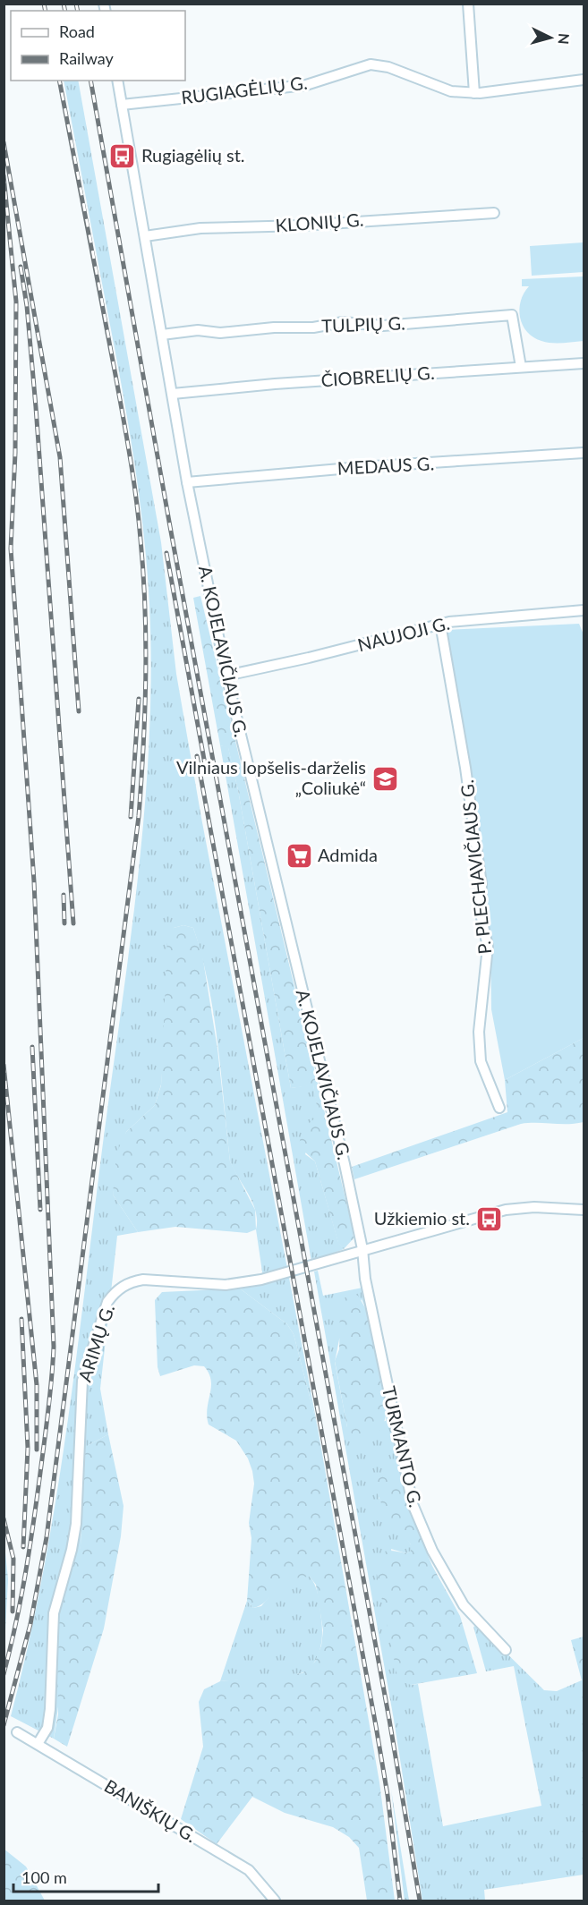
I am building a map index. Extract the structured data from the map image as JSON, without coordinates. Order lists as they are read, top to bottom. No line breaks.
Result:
{"streets":{"street":["RUGIAGĖLIŲ G.","KLONIŲ G.","TULPIŲ G.","ČIOBRELIŲ G.","MEDAUS G.","NAUJOJI G.","A. KOJELAVIČIAUS G.","P. PLECHAVIČIAUS G.","ARIMŲ G.","TURMANTO G.","BANIŠKIŲ G."]},"crossings":[["RUGIAGĖLIŲ G.","A. KOJELAVIČIAUS G."],["KLONIŲ G.","A. KOJELAVIČIAUS G."],["TULPIŲ G.","ČIOBRELIŲ G."],["TULPIŲ G.","A. KOJELAVIČIAUS G."],["ČIOBRELIŲ G.","A. KOJELAVIČIAUS G."],["MEDAUS G.","A. KOJELAVIČIAUS G."],["NAUJOJI G.","A. KOJELAVIČIAUS G."],["NAUJOJI G.","P. PLECHAVIČIAUS G."],["A. KOJELAVIČIAUS G.","ARIMŲ G."],["A. KOJELAVIČIAUS G.","TURMANTO G."],["ARIMŲ G.","TURMANTO G."],["ARIMŲ G.","BANIŠKIŲ G."]],"places":{"bus stop":["Rugiagėlių st.","Užkiemio st."],"school or university":["Vilniaus lopšelis-darželis „Coliukė“"],"supermarket":["Admida"]},"legend":["Road","Railway"],"scale_bar":"100 m","north":"right"}
